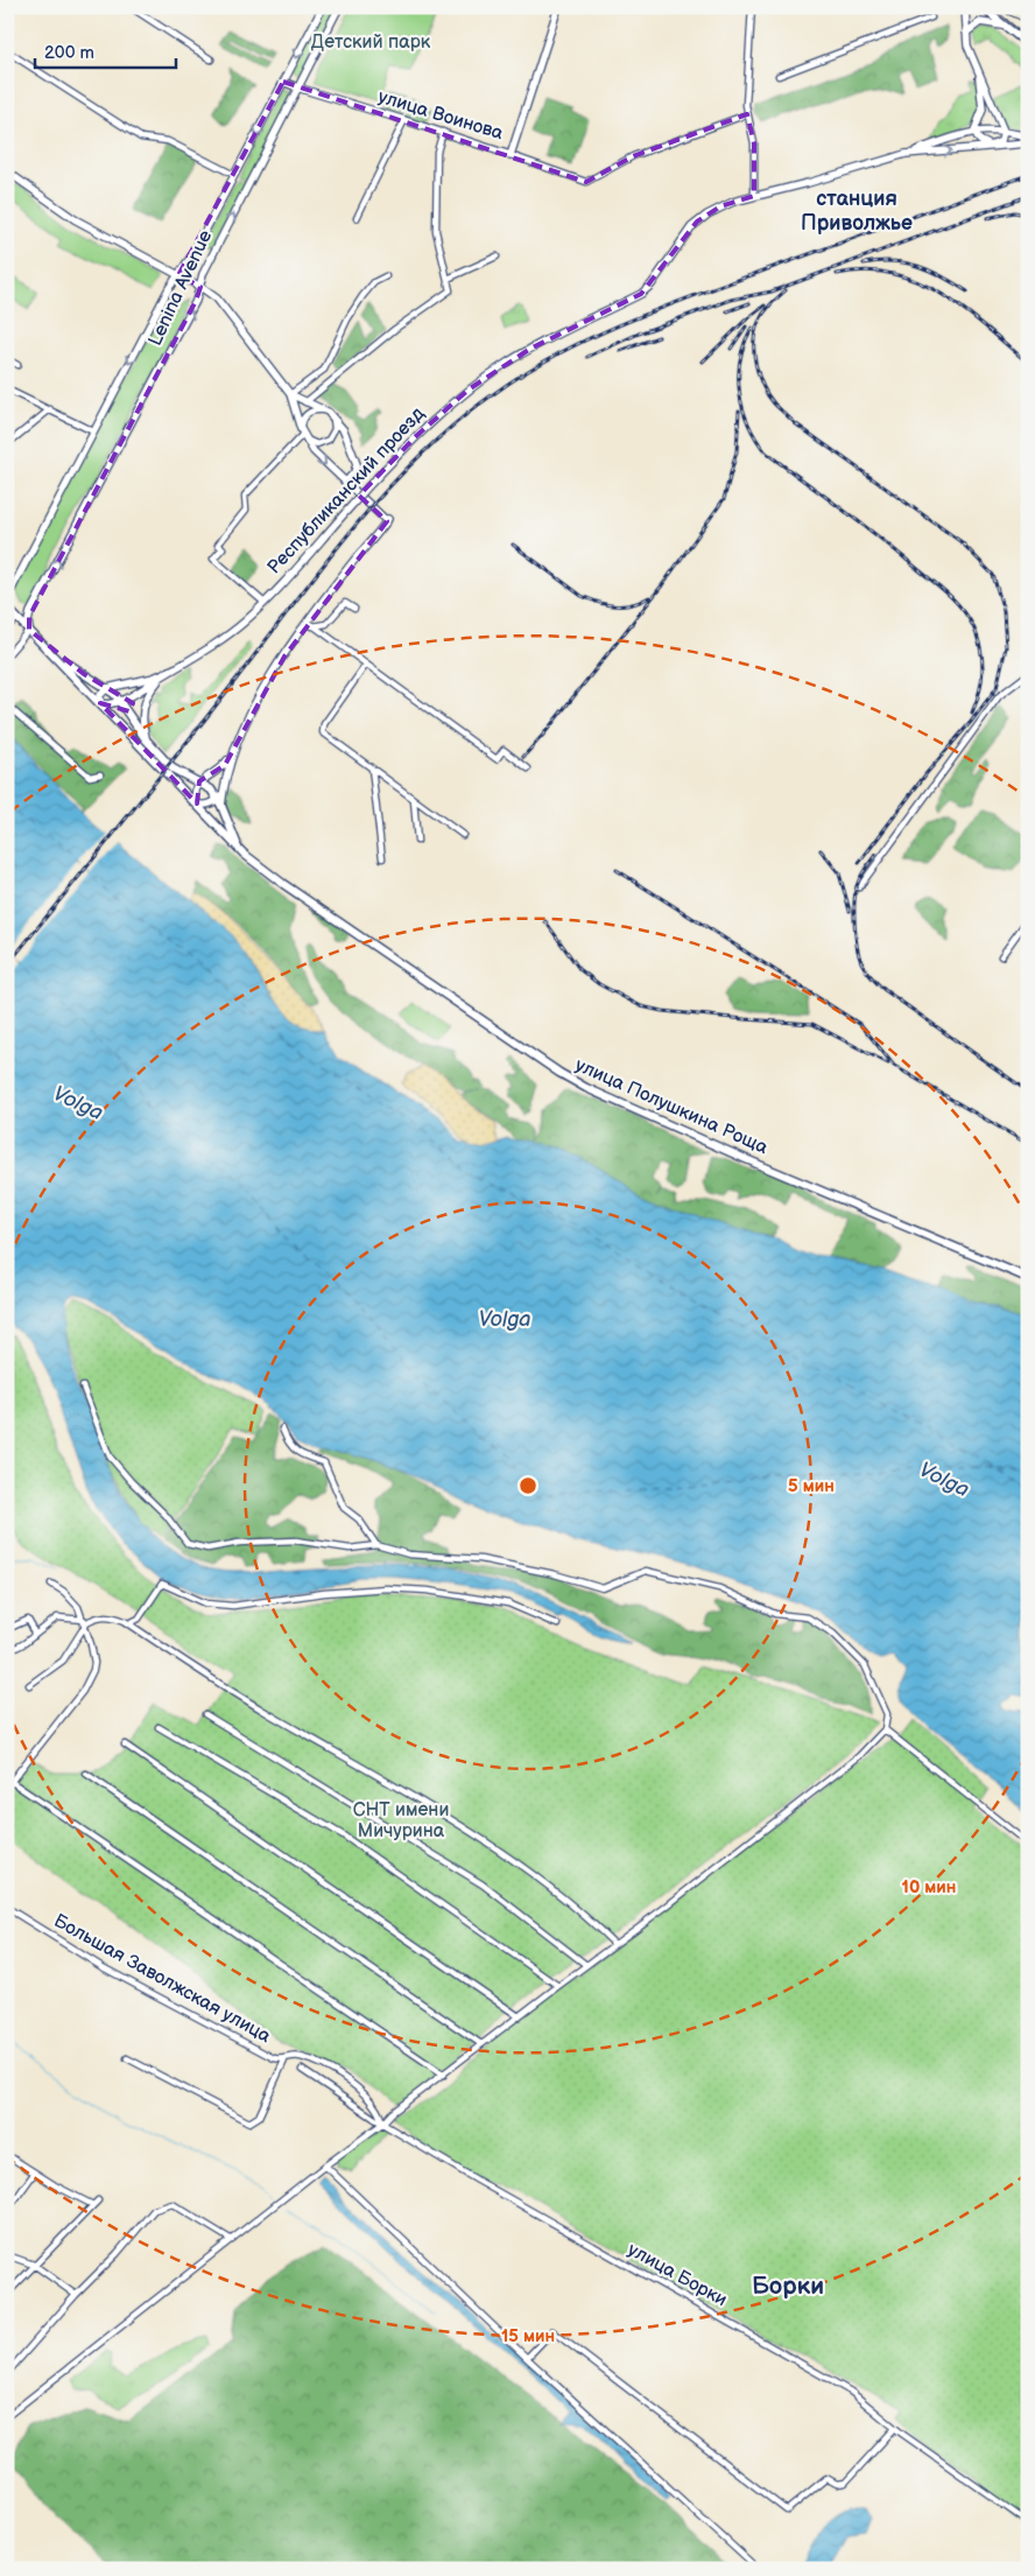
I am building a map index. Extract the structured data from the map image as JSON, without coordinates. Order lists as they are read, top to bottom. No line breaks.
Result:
{"streets":{"main road":["улица Воинова","Lenina Avenue","Республиканский проезд","улица Полушкина Роща"],"street":["Большая Заволжская улица","улица Борки"]},"crossings":[["улица Воинова","Lenina Avenue"],["Республиканский проезд","улица Полушкина Роща"],["Большая Заволжская улица","улица Борки"]],"districts":["станция Приволжье","Борки"],"water":["Volga"],"parks":["Детский парк","СНТ имени Мичурина"],"scale_bar":"200 m","rings":["5 мин","10 мин","15 мин"]}
